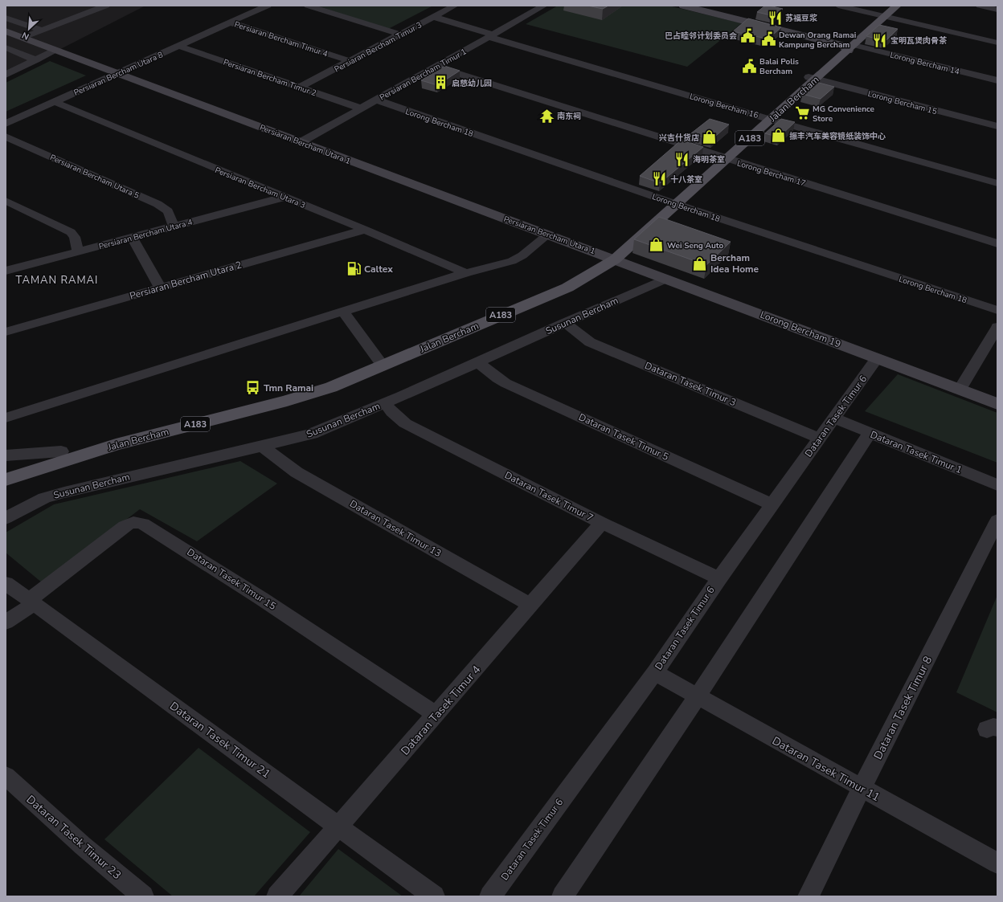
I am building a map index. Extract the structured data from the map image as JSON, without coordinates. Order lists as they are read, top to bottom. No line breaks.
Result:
{"streets":{"main road":["Jalan Bercham","A183"],"street":["Persiaran Bercham Timur 4","Persiaran Bercham Timur 3","Lorong Bercham 14","Persiaran Bercham Utara 8","Persiaran Bercham Timur 1","Persiaran Bercham Timur 2","Lorong Bercham 15","Lorong Bercham 16","Lorong Bercham 18","Persiaran Bercham Utara 1","Lorong Bercham 17","Persiaran Bercham Utara 5","Persiaran Bercham Utara 3","Persiaran Bercham Utara 4","Persiaran Bercham Utara 2","Susunan Bercham","Lorong Bercham 19","Dataran Tasek Timur 3","Dataran Tasek Timur 6","Dataran Tasek Timur 5","Dataran Tasek Timur 1","Dataran Tasek Timur 7","Dataran Tasek Timur 13","Dataran Tasek Timur 15","Dataran Tasek Timur 8","Dataran Tasek Timur 4","Dataran Tasek Timur 21","Dataran Tasek Timur 11","Dataran Tasek Timur 23"]},"crossings":[["Persiaran Bercham Timur 4","Persiaran Bercham Timur 3"],["Persiaran Bercham Timur 4","Persiaran Bercham Utara 8"],["Persiaran Bercham Timur 3","Persiaran Bercham Timur 2"],["Persiaran Bercham Timur 3","Lorong Bercham 16"],["Lorong Bercham 14","Jalan Bercham"],["Persiaran Bercham Utara 8","Persiaran Bercham Timur 2"],["Persiaran Bercham Utara 8","Persiaran Bercham Utara 1"],["Persiaran Bercham Utara 8","Persiaran Bercham Utara 3"],["Persiaran Bercham Timur 1","Persiaran Bercham Timur 2"],["Persiaran Bercham Timur 1","Lorong Bercham 16"],["Persiaran Bercham Timur 1","Lorong Bercham 18"],["Persiaran Bercham Timur 1","Persiaran Bercham Utara 1"],["Persiaran Bercham Timur 1","Lorong Bercham 17"],["Jalan Bercham","Lorong Bercham 15"],["Jalan Bercham","Lorong Bercham 16"],["Jalan Bercham","Lorong Bercham 18"],["Jalan Bercham","Persiaran Bercham Utara 1"],["Jalan Bercham","Lorong Bercham 17"],["Jalan Bercham","Lorong Bercham 19"],["Persiaran Bercham Utara 1","Lorong Bercham 19"],["Persiaran Bercham Utara 5","Persiaran Bercham Utara 4"],["Persiaran Bercham Utara 3","Persiaran Bercham Utara 4"],["Persiaran Bercham Utara 3","Persiaran Bercham Utara 2"],["Susunan Bercham","Lorong Bercham 19"],["Susunan Bercham","Dataran Tasek Timur 3"],["Susunan Bercham","Dataran Tasek Timur 5"],["Susunan Bercham","Dataran Tasek Timur 7"],["Susunan Bercham","Dataran Tasek Timur 13"],["Lorong Bercham 19","Dataran Tasek Timur 6"],["Dataran Tasek Timur 3","Dataran Tasek Timur 6"],["Dataran Tasek Timur 6","Dataran Tasek Timur 5"],["Dataran Tasek Timur 6","Dataran Tasek Timur 1"],["Dataran Tasek Timur 6","Dataran Tasek Timur 7"],["Dataran Tasek Timur 6","Dataran Tasek Timur 11"],["Dataran Tasek Timur 7","Dataran Tasek Timur 4"],["Dataran Tasek Timur 13","Dataran Tasek Timur 4"],["Dataran Tasek Timur 15","Dataran Tasek Timur 4"],["Dataran Tasek Timur 15","Dataran Tasek Timur 21"],["Dataran Tasek Timur 8","Dataran Tasek Timur 11"],["Dataran Tasek Timur 4","Dataran Tasek Timur 21"]],"districts":["TAMAN RAMAI"],"places":{"restaurant":["苏福豆浆","宝明瓦煲肉骨茶","海明茶室","十八茶室"],"public building":["巴占睦邻计划委员会","Dewan Orang Ramai Kampung Bercham","Balai Polis Bercham"],"building":["启慈幼儿园"],"supermarket":["MG Convenience Store"],"temple":["南东祠"],"shop":["振丰汽车美容镜纸装饰中心","兴吉什货店","Wei Seng Auto","Bercham Idea Home"],"fuel station":["Caltex"],"bus stop":["Tmn Ramai"]},"north":"bottom left"}
